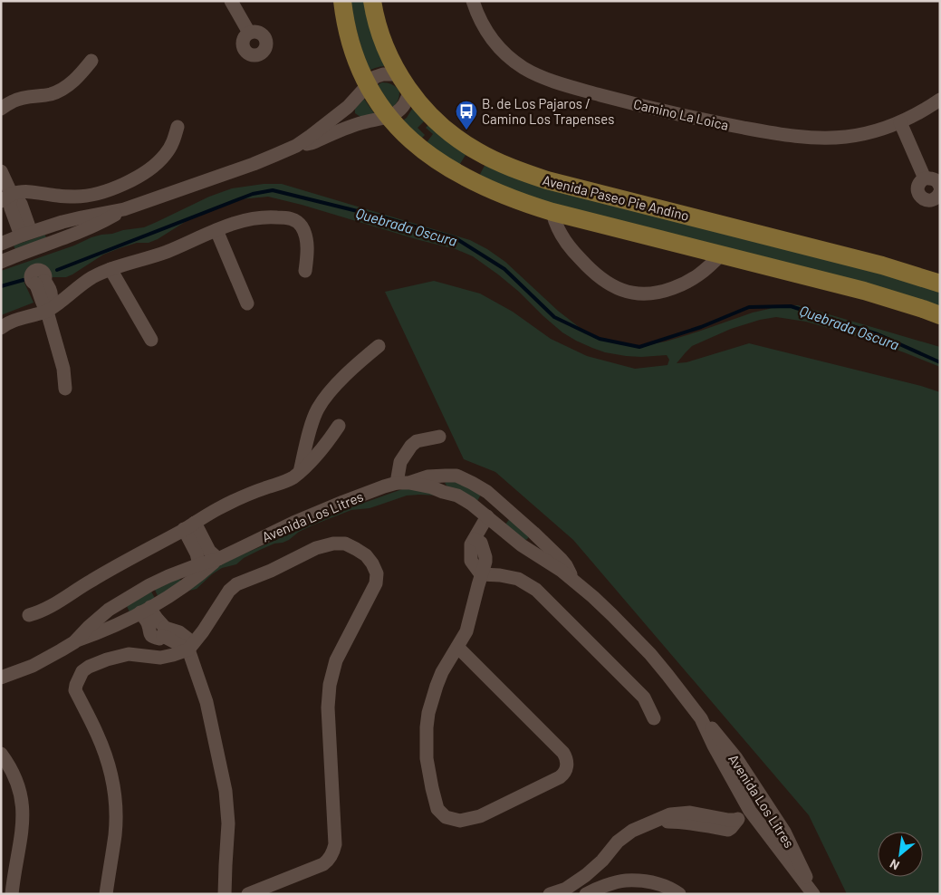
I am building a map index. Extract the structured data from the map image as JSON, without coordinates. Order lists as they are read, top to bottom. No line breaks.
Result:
{"streets":{"main road":["Avenida Paseo Pie Andino"],"street":["Camino La Loica","Avenida Los Litres"]},"water":["Quebrada Oscura"],"places":{"bus stop":["B. de Los Pajaros / Camino Los Trapenses"]},"north":"bottom left"}
